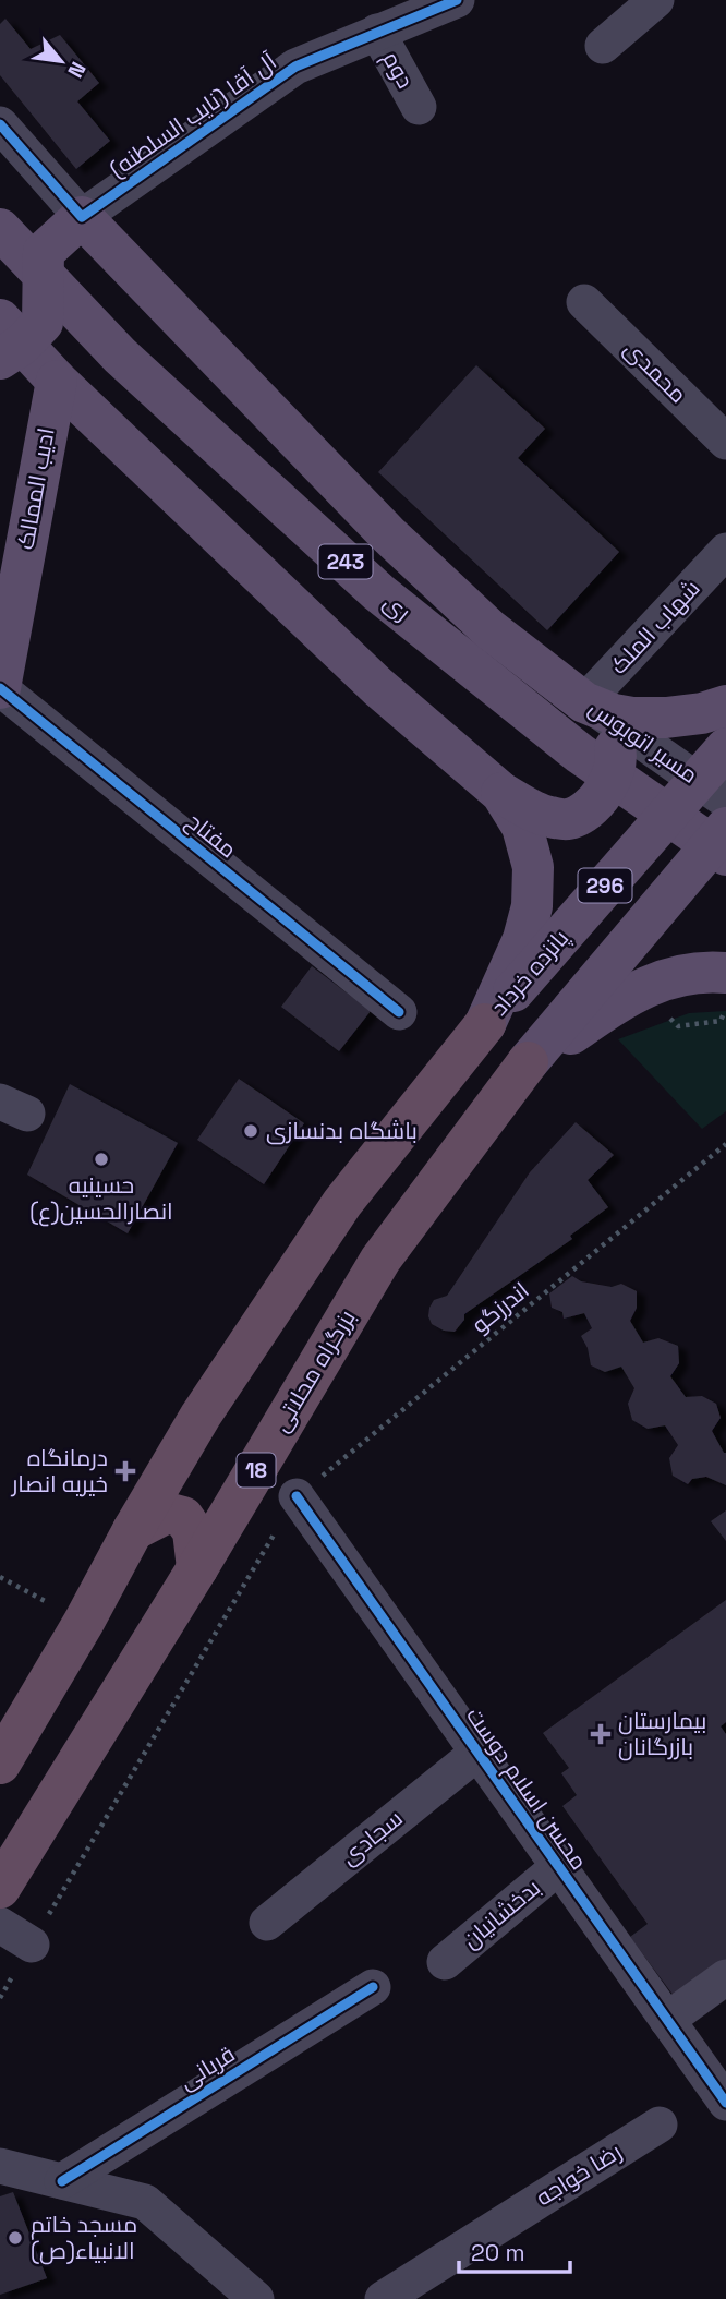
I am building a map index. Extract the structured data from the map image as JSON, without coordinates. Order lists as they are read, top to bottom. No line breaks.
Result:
{"streets":{"highway":["بزرگراه محلاتی","18"],"main road":["ادیب الممالک","243","ری","296","پانزده خرداد"],"street":["دوم","آل آقا (نایب السلطنه)","محمدی","شهاب الملک","مسیر اتوبوس","مفتاح","محسن اسلام دوست","سجادی","بدخشانیان","قربانی","رضا خواجه"],"path":["اندرزگو"]},"crossings":[["دوم","آل آقا (نایب السلطنه)"],["ادیب الممالک","مفتاح"],["شهاب الملک","مسیر اتوبوس"],["296","بزرگراه محلاتی"],["اندرزگو","محسن اسلام دوست"],["محسن اسلام دوست","سجادی"],["محسن اسلام دوست","بدخشانیان"]],"places":{"other":["باشگاه بدنسازی","حسینیه انصارالحسین(ع)","مسجد خاتم الانبیاء(ص)"],"health":["درمانگاه خیریه انصار","بیمارستان بازرگانان"]},"scale_bar":"20 m","north":"bottom right"}
